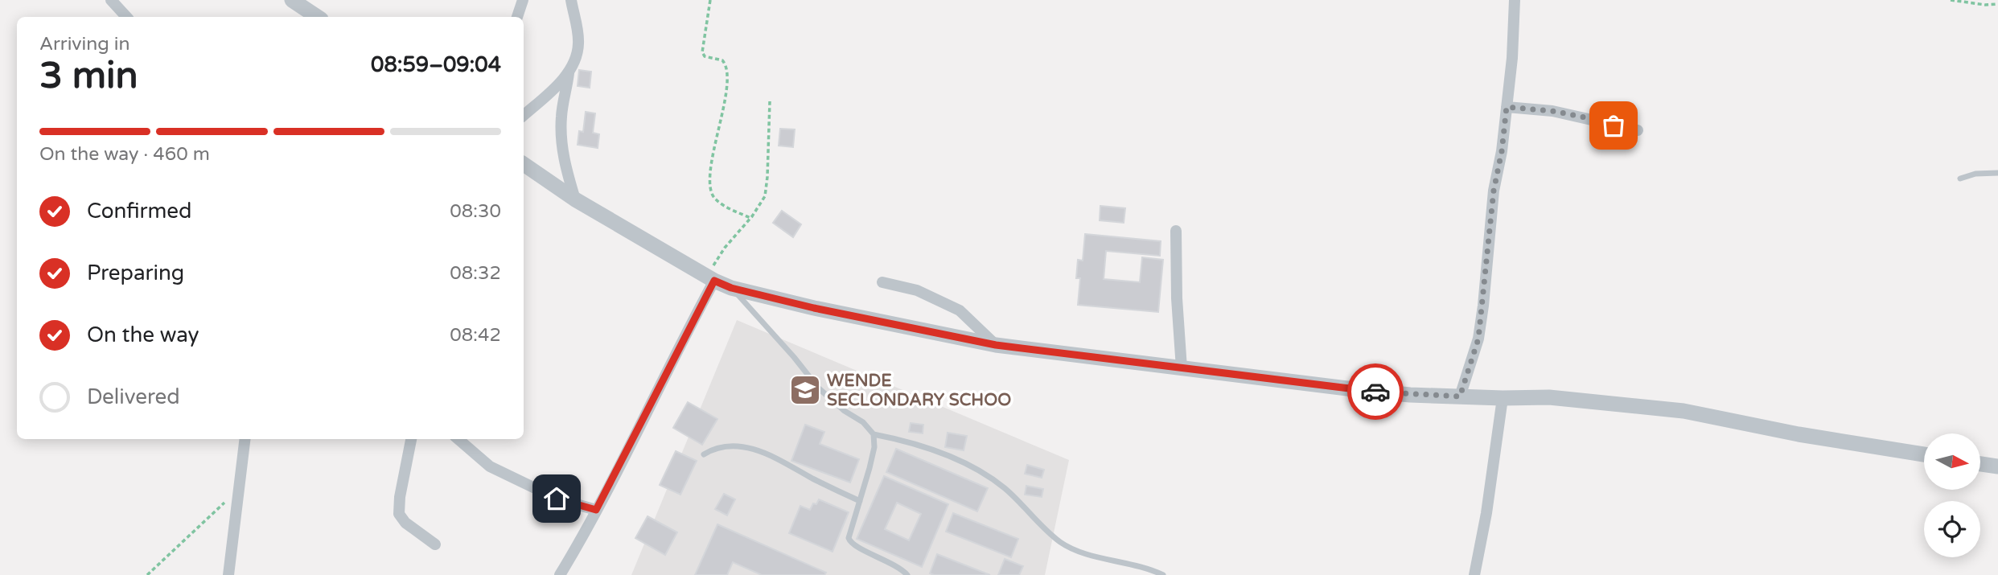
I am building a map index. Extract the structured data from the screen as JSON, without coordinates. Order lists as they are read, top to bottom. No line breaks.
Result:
{"places":{"school or university":["WENDE SECLONDARY SCHOO"]},"north":"right","page":{"heading":["3 min","Arriving in","08:59–09:04"],"bar":"On the way · 460 m","list":[["Confirmed","08:30"],["Preparing","08:32"],["On the way","08:42"],"Delivered"]}}
